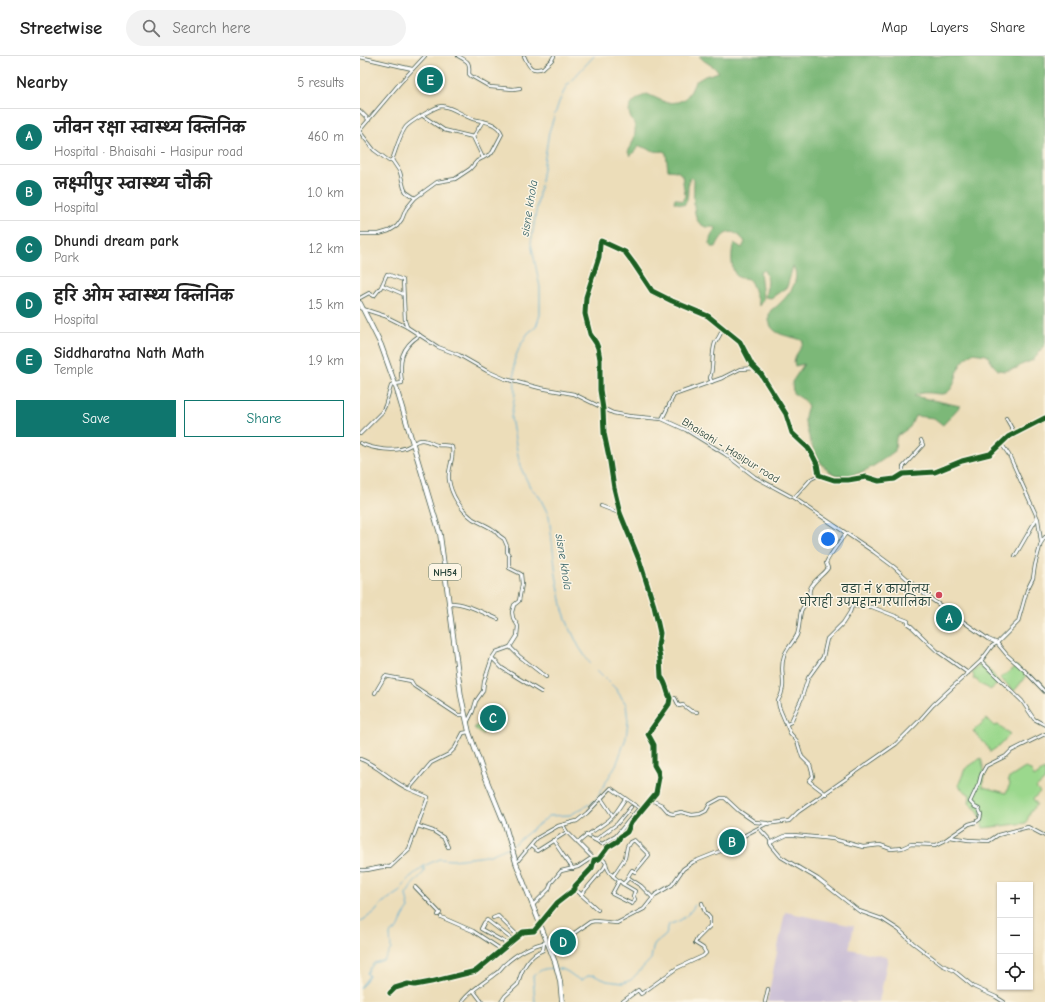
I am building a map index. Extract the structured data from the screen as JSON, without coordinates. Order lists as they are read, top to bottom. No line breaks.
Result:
{"streets":{"main road":["NH54"],"street":["Bhaisahi - Hasipur road"]},"crossings":[["Bhaisahi - Hasipur road","NH54"]],"water":["sisne khola"],"places":["वडा नं ४ कार्यालय, घोराही उपमहानगरपालिका"],"page":{"header":"Streetwise","search":"Search here","nav":["Map","Layers","Share"],"heading":["Nearby","5 results"],"pins":["E","A","C","B","D"],"list":[{"mark":"A","name":"जीवन रक्षा स्वास्थ्य क्लिनिक","note":"Hospital · Bhaisahi - Hasipur road","value":"460 m"},{"mark":"B","name":"लक्ष्मीपुर स्वास्थ्य चौकी","note":"Hospital","value":"1.0 km"},{"mark":"C","name":"Dhundi dream park","note":"Park","value":"1.2 km"},{"mark":"D","name":"हरि ओम स्वास्थ्य क्लिनिक","note":"Hospital","value":"1.5 km"},{"mark":"E","name":"Siddharatna Nath Math","note":"Temple","value":"1.9 km"}],"buttons":["Save","Share"],"map_buttons":["+","−"]}}
